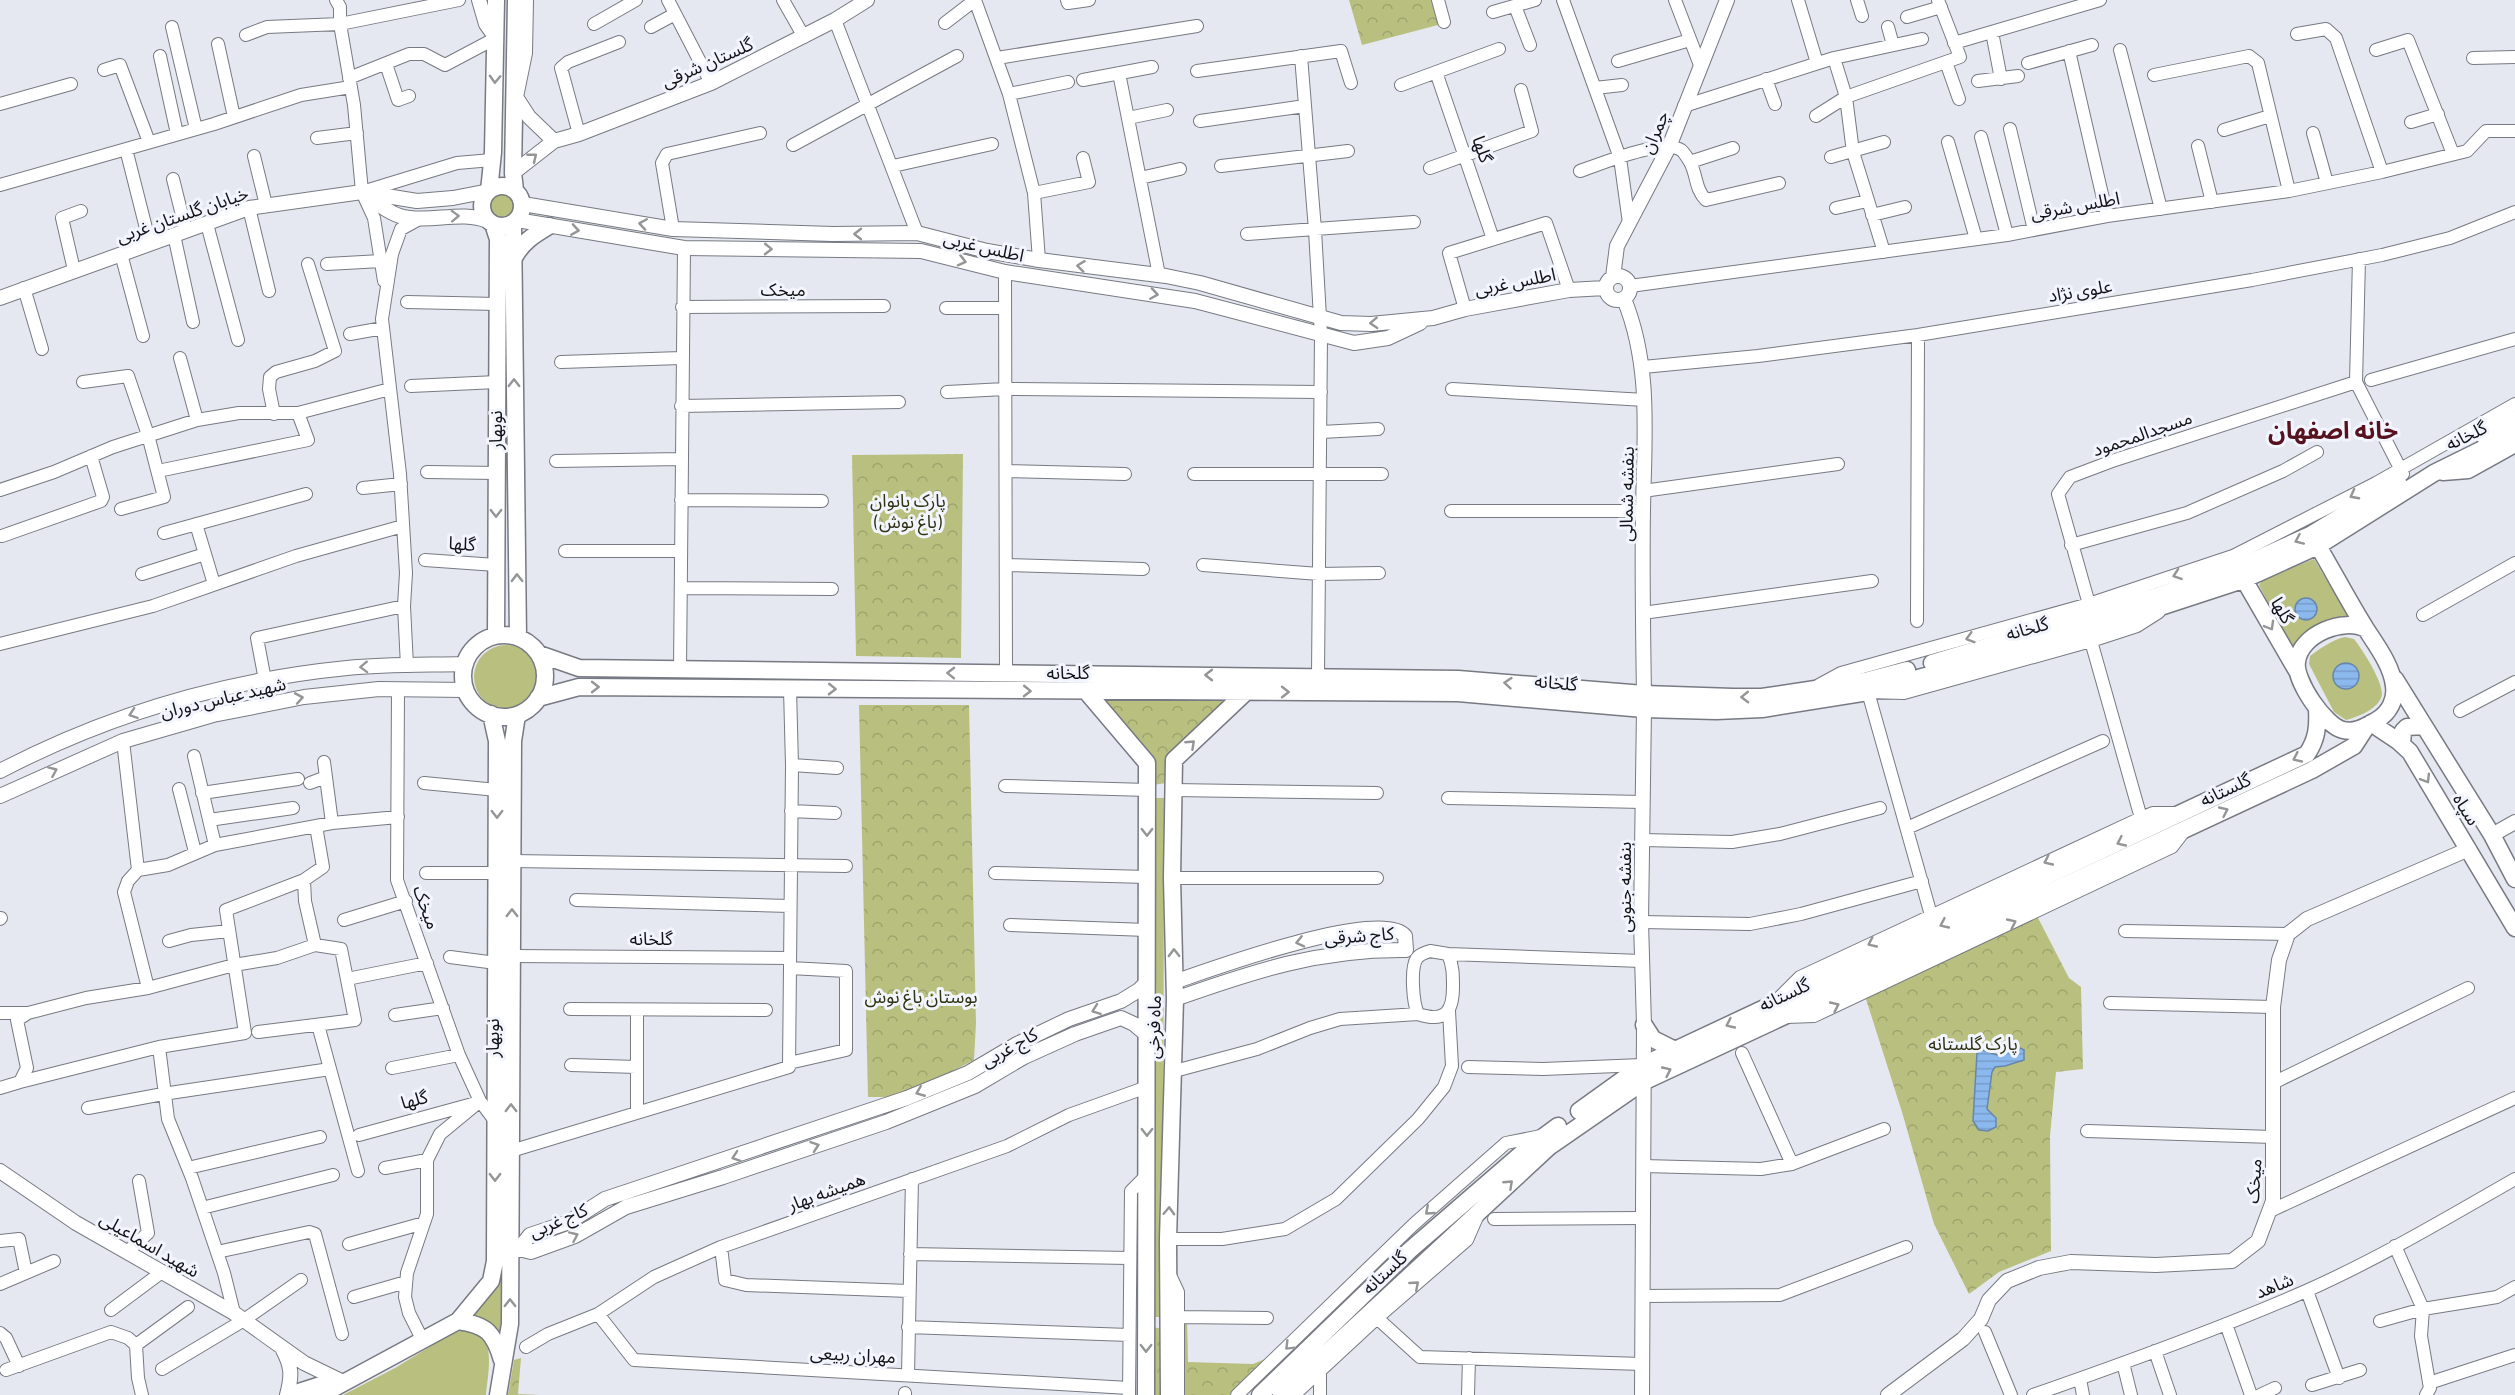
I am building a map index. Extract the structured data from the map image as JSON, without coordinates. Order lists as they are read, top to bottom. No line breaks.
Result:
{"streets":{"main road":["گلها","نوبهار","گلخانه","گلستانه","سپاه","ماه فرخی"],"street":["گلستان شرقی","چمران","اطلس شرقی","خیابان گلستان غربی","اطلس غربی","میخک","علوی نژاد","مسجدالمحمود","بنفشه شمالی","شهید عباس دوران","بنفشه جنوبی","کاج شرقی","کاج غربی","همیشه بهار","شهید اسماعیلی","شاهد","مهران ربیعی"]},"crossings":[["گلستان شرقی","خیابان گلستان غربی"],["گلستان شرقی","اطلس غربی"],["گلستان شرقی","نوبهار"],["چمران","اطلس غربی"],["گلها","میخک"],["گلها","نوبهار"],["گلها","گلخانه"],["گلها","گلستانه"],["گلها","سپاه"],["اطلس شرقی","بنفشه شمالی"],["خیابان گلستان غربی","اطلس غربی"],["خیابان گلستان غربی","نوبهار"],["اطلس غربی","نوبهار"],["میخک","نوبهار"],["میخک","شهید عباس دوران"],["علوی نژاد","بنفشه شمالی"],["نوبهار","گلخانه"],["نوبهار","شهید عباس دوران"],["نوبهار","کاج غربی"],["گلخانه","بنفشه شمالی"],["گلخانه","شهید عباس دوران"],["گلخانه","بنفشه جنوبی"],["گلخانه","ماه فرخی"],["بنفشه شمالی","بنفشه جنوبی"],["گلستانه","سپاه"],["گلستانه","بنفشه جنوبی"],["کاج شرقی","ماه فرخی"],["ماه فرخی","کاج غربی"],["ماه فرخی","همیشه بهار"],["همیشه بهار","مهران ربیعی"]],"districts":["خانه اصفهان"],"parks":["پارک بانوان (باغ نوش)","بوستان باغ نوش","پارک گلستانه"]}
